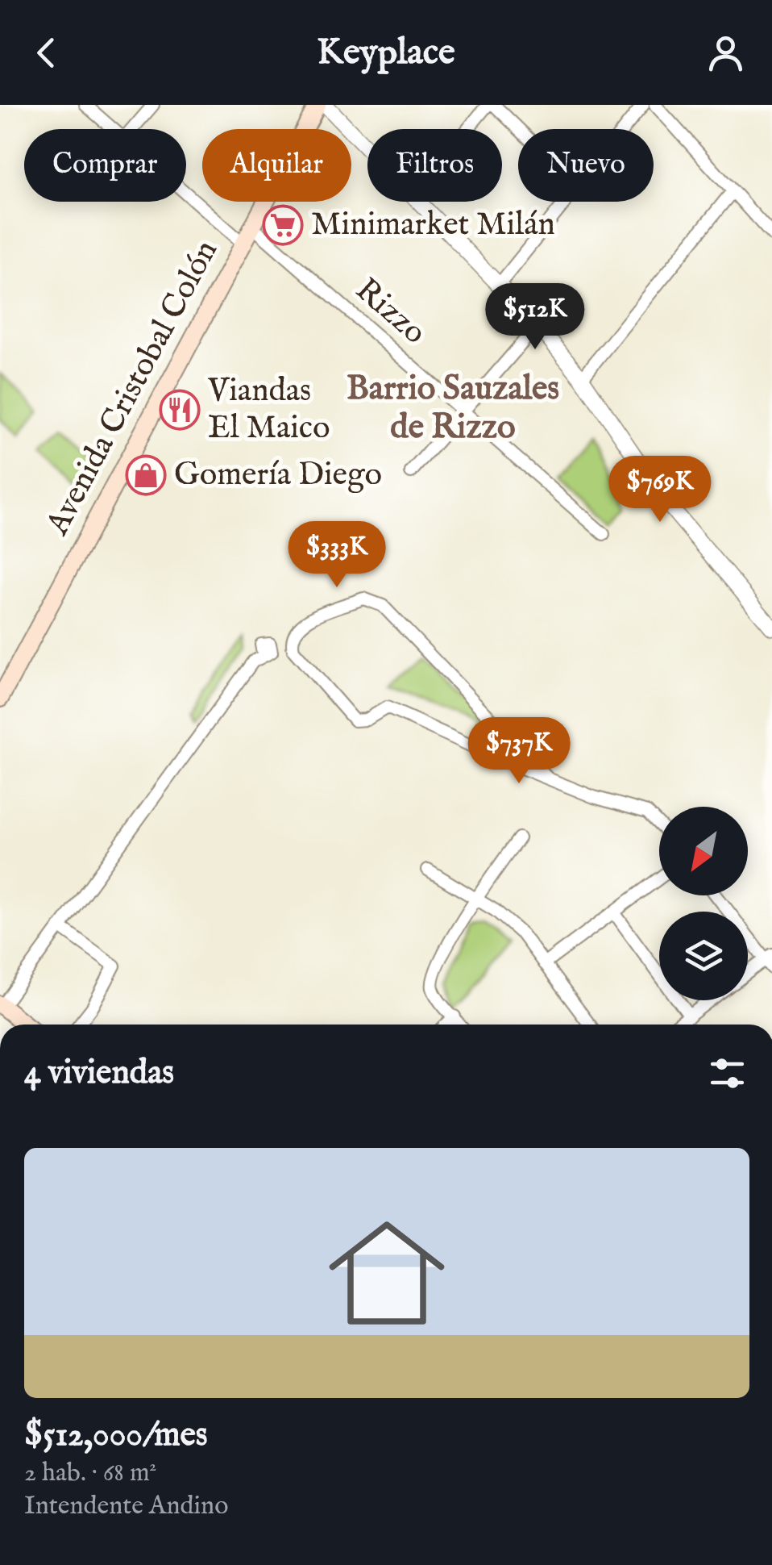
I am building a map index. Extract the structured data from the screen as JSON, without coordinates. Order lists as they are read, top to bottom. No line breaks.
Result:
{"streets":{"main road":["Avenida Cristobal Colón"],"street":["Rizzo"]},"crossings":[["Rizzo","Avenida Cristobal Colón"]],"districts":["Barrio Sauzales de Rizzo"],"places":{"supermarket":["Minimarket Milán"],"restaurant":["Viandas El Maico"],"shop":["Gomería Diego"]},"north":"bottom left","page":{"header":"Keyplace","chip":["Comprar","Alquilar","Filtros","Nuevo"],"price":["$512K","$769K","$333K","$737K"],"heading":"4 viviendas","list":[{"name":"$512,000/mes","note":"2 hab. · 68 m² · Intendente Andino"}]}}
